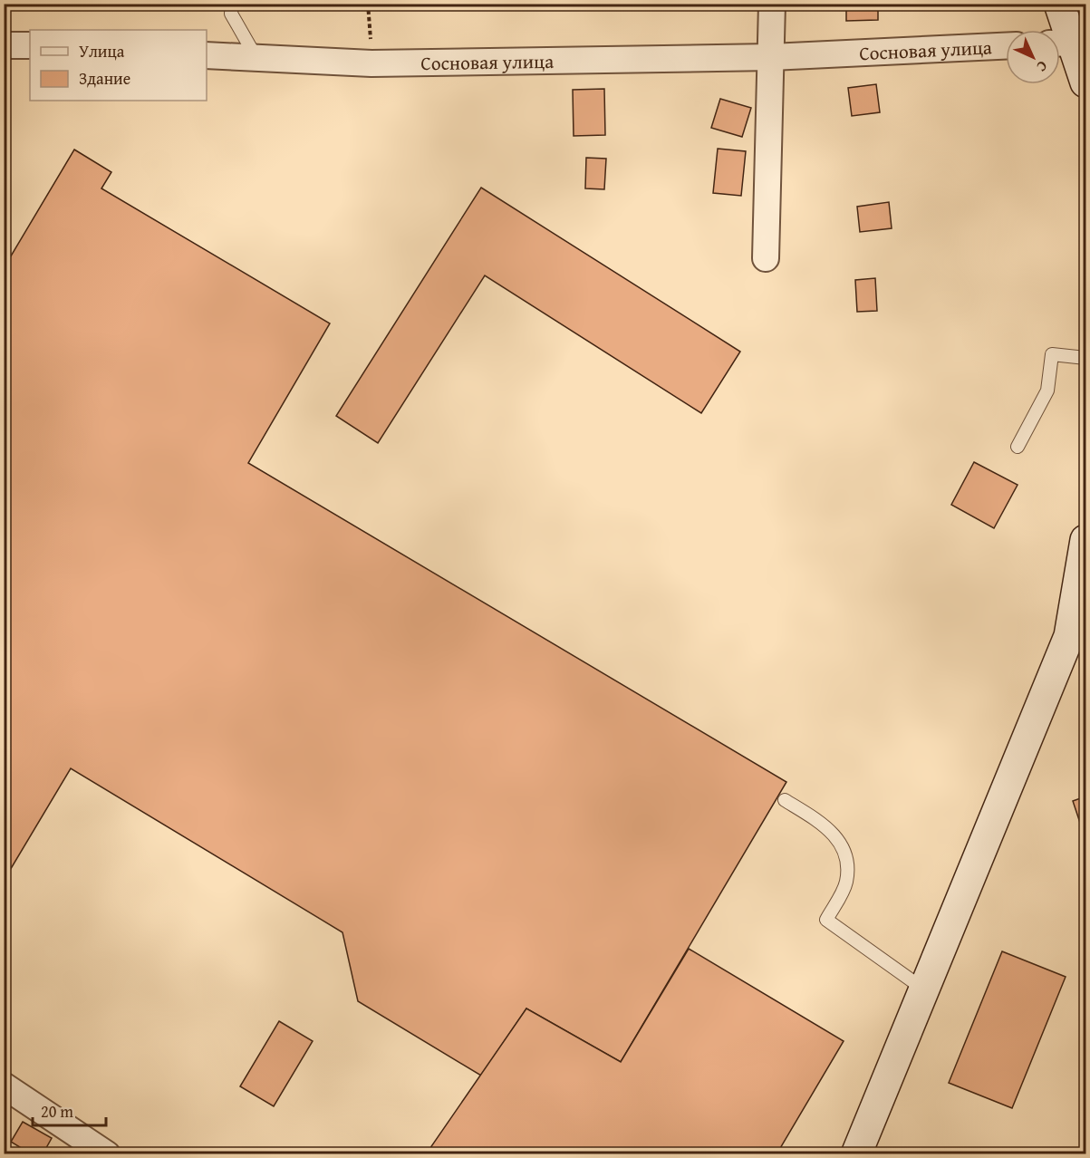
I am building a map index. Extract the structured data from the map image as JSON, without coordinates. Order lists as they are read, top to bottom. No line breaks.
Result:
{"streets":{"street":["Сосновая улица"]},"legend":["Улица","Здание"],"scale_bar":"20 m","north":"bottom right"}
